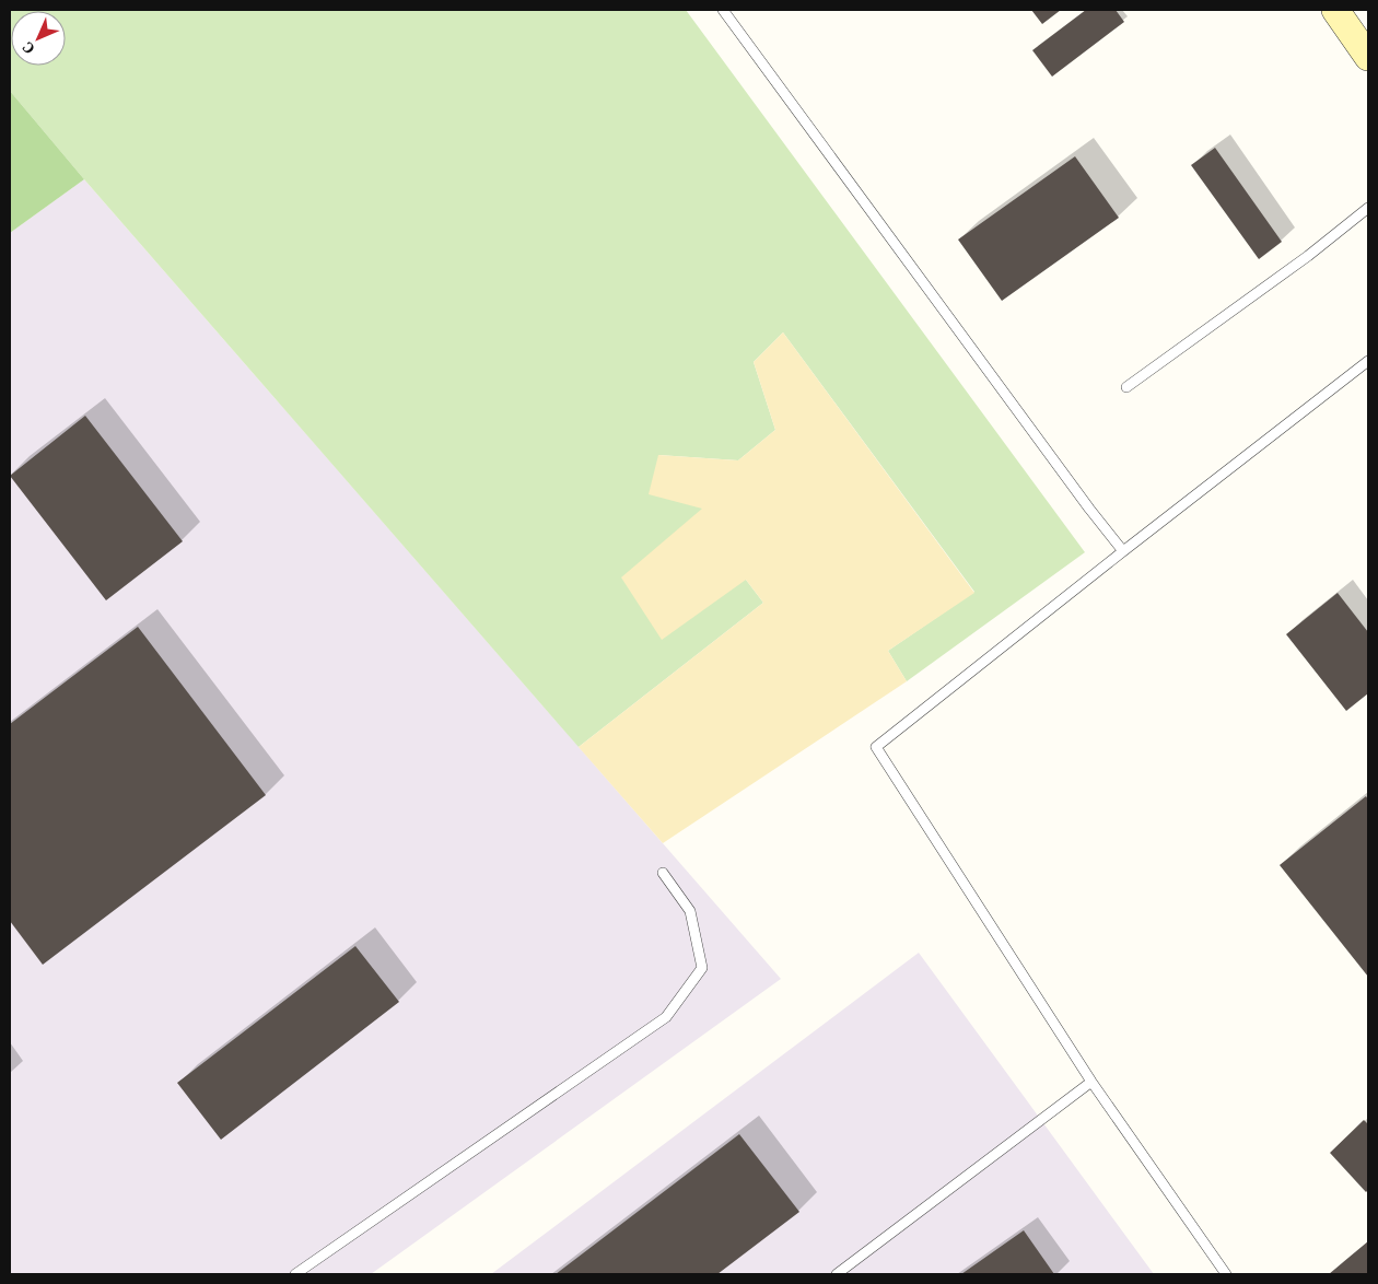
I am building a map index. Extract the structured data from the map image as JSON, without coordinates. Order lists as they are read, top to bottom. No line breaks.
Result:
{"north":"bottom left"}
